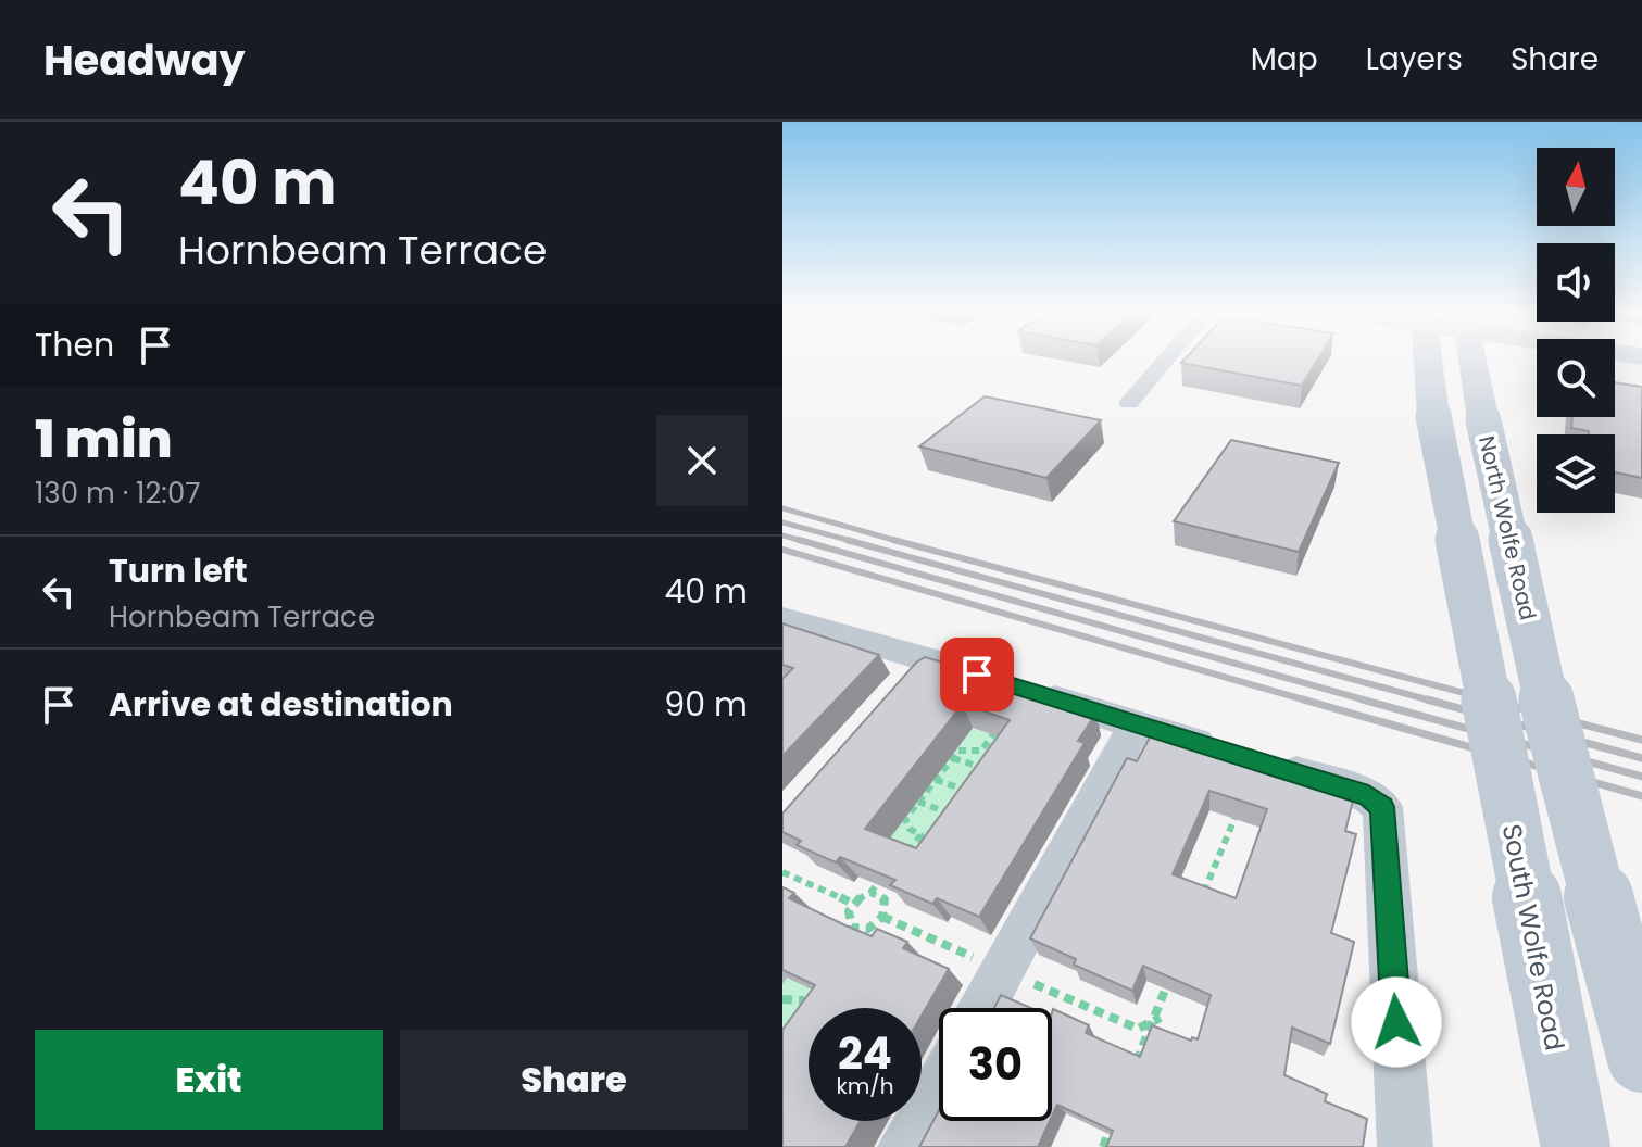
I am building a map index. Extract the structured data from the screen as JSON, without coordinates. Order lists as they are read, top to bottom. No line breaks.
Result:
{"streets":{"main road":["North Wolfe Road","South Wolfe Road"]},"north":"top","page":{"header":"Headway","nav":["Map","Layers","Share"],"turn":["40 m","Hornbeam Terrace"],"then":"Then","heading":["1 min","130 m · 12:07"],"list":[{"name":"Turn left","note":"Hornbeam Terrace","value":"40 m"},{"name":"Arrive at destination","value":"90 m"}],"speed":"24 km/h","limit":"30","buttons":["Exit","Share"]}}
